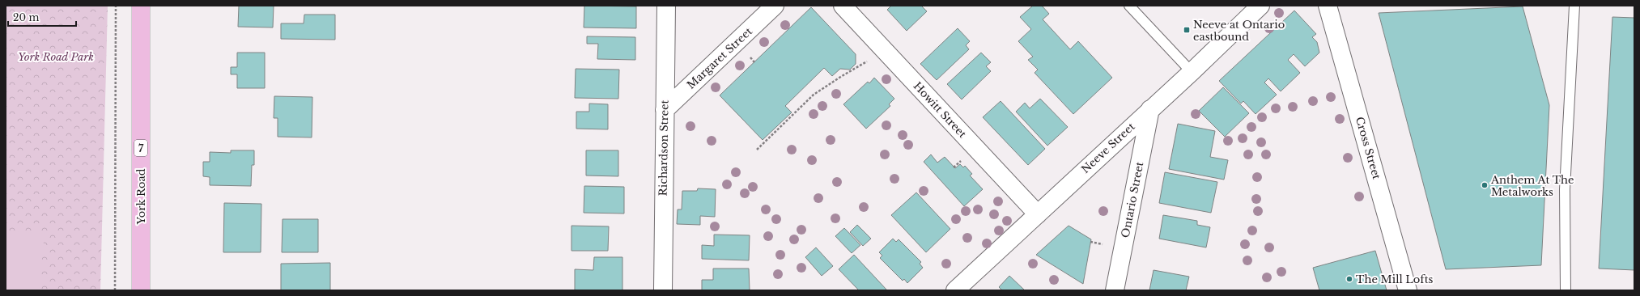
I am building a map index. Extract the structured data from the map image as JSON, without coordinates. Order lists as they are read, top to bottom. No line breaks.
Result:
{"streets":{"main road":["7","York Road"],"street":["Margaret Street","Howitt Street","Richardson Street","Neeve Street","Cross Street","Ontario Street"]},"crossings":[["Margaret Street","Richardson Street"],["Howitt Street","Neeve Street"],["Neeve Street","Ontario Street"]],"parks":["York Road Park"],"places":{"transit":["Neeve at Ontario eastbound"],"other":["Anthem At The Metalworks","The Mill Lofts"]},"scale_bar":"20 m"}
